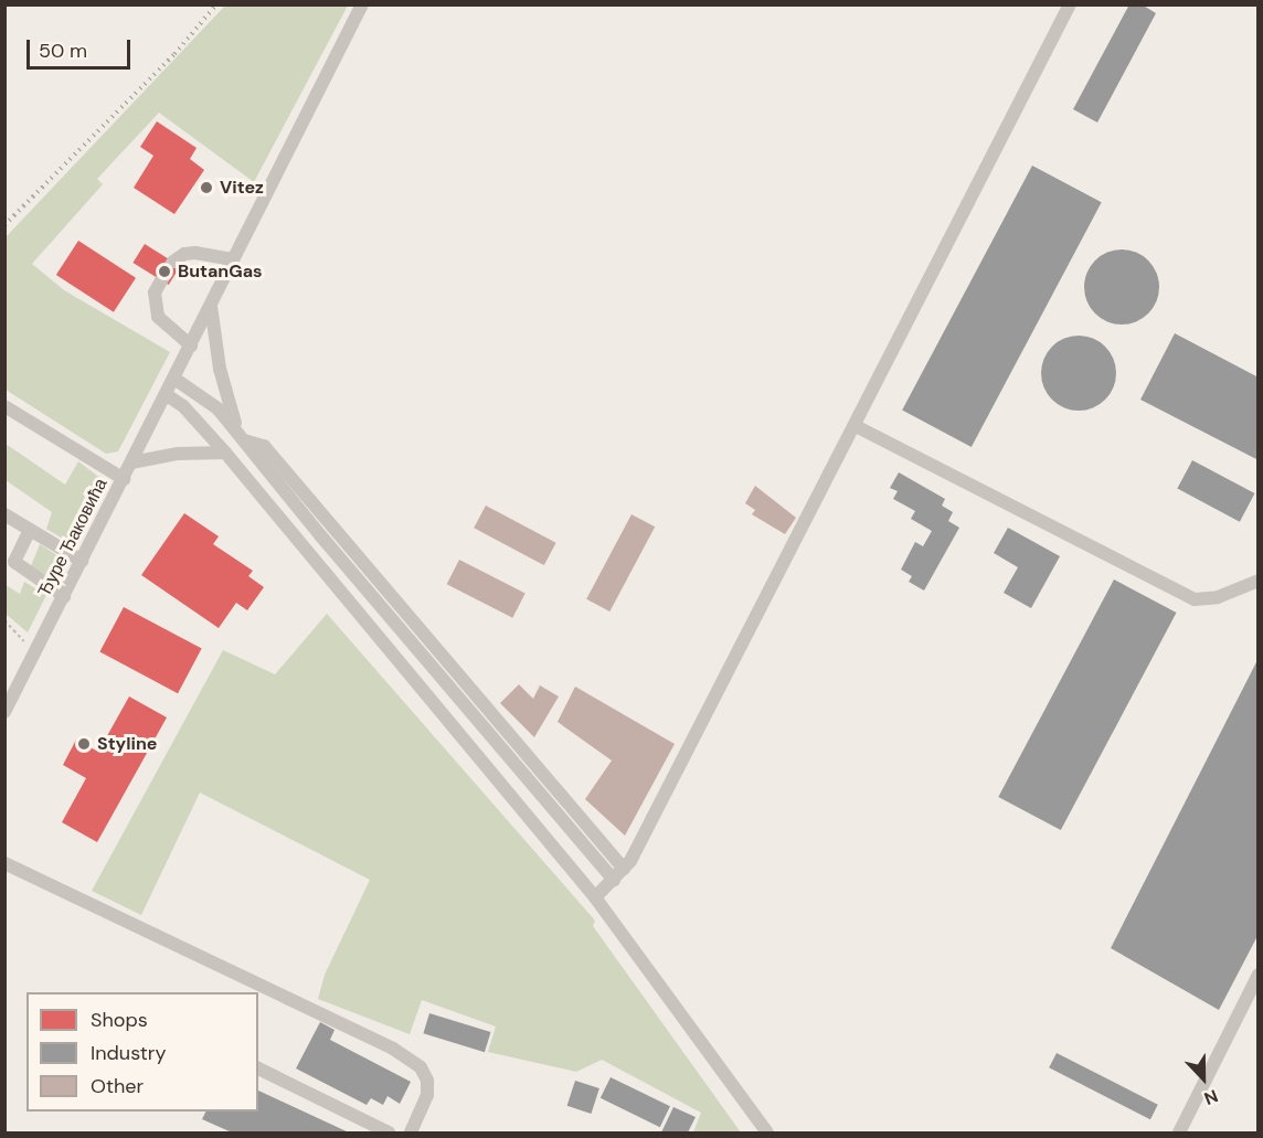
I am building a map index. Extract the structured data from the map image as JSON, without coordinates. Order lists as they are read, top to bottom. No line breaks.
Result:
{"streets":{"street":["Ђуре Ђаковића"]},"places":["Vitez","ButanGas","Styline"],"legend":["Shops","Industry","Other"],"scale_bar":"50 m","north":"bottom"}
